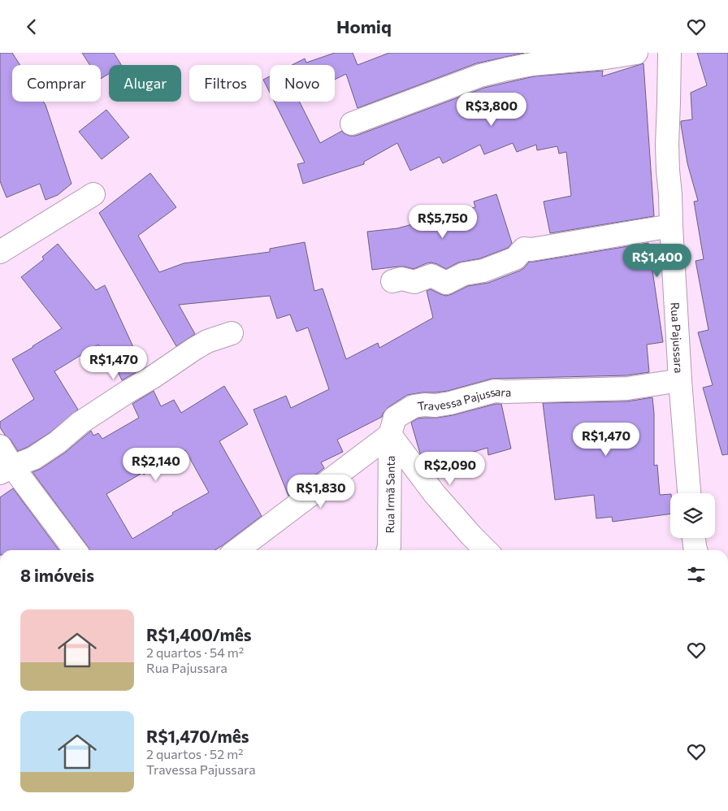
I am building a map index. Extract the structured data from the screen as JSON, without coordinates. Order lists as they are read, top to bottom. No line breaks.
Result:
{"streets":{"street":["Rua Pajussara","Travessa Pajussara","Rua Irmã Santa"]},"crossings":[["Rua Pajussara","Travessa Pajussara"],["Travessa Pajussara","Rua Irmã Santa"]],"page":{"header":"Homiq","chip":["Comprar","Alugar","Filtros","Novo"],"price":["R$3,800","R$5,750","R$1,400","R$1,470","R$1,470","R$2,140","R$2,090","R$1,830"],"heading":"8 imóveis","list":[{"name":"R$1,400/mês","note":"2 quartos · 54 m² · Rua Pajussara"},{"name":"R$1,470/mês","note":"2 quartos · 52 m² · Travessa Pajussara"}]}}
